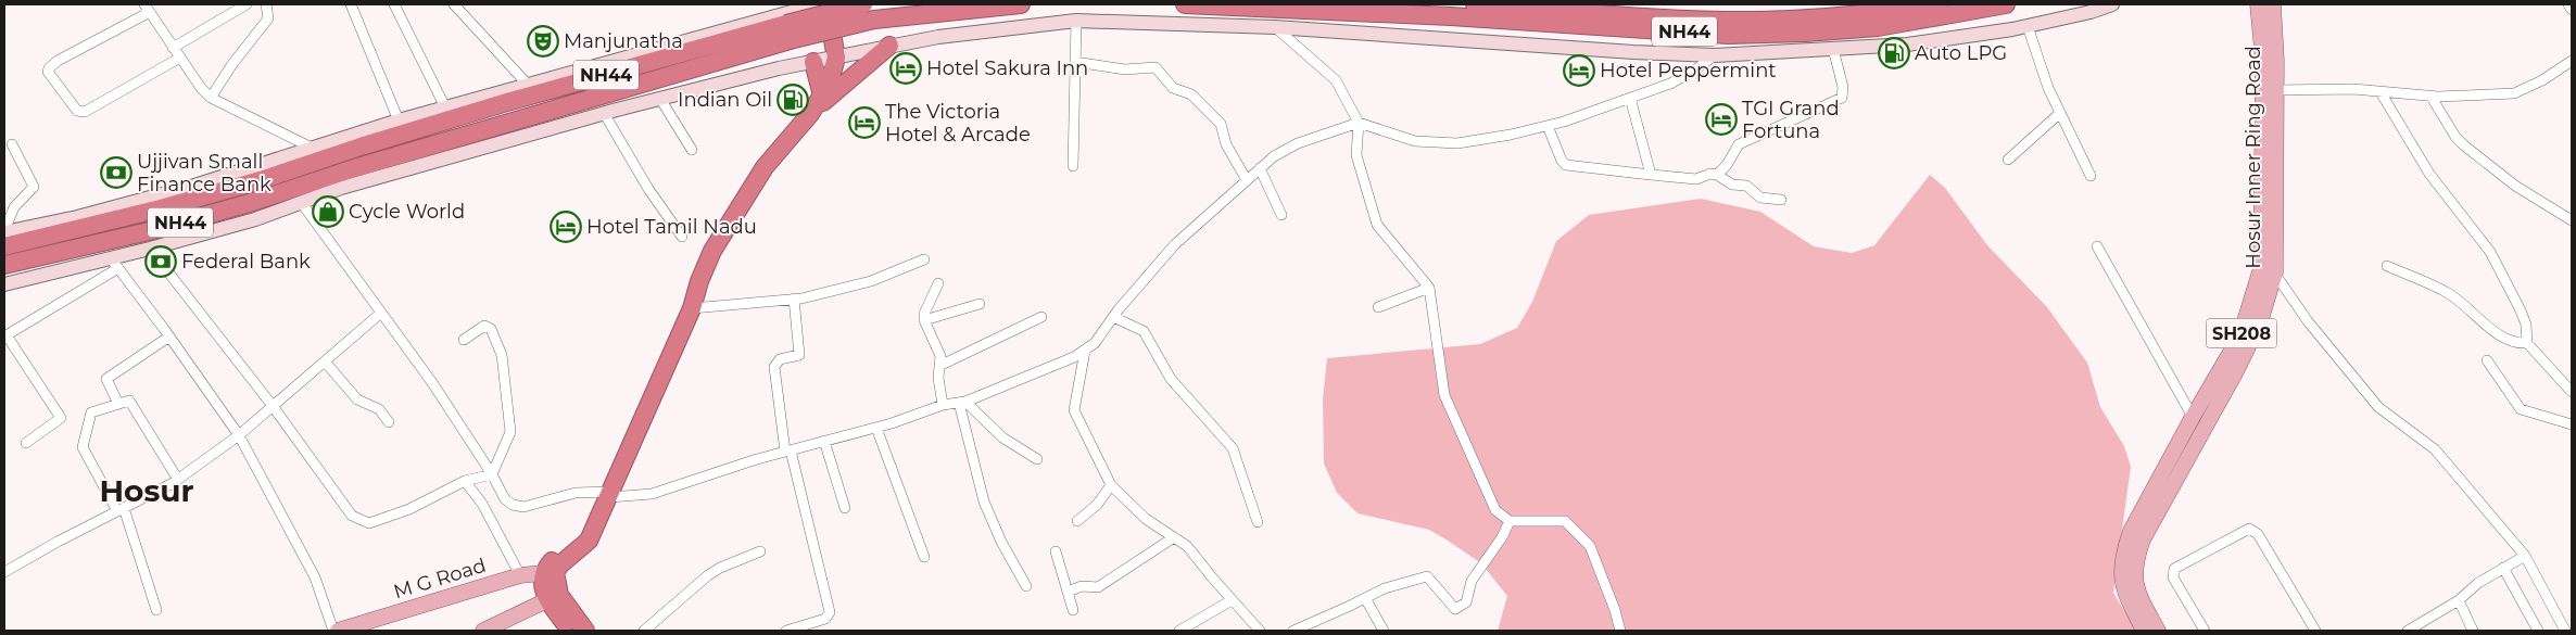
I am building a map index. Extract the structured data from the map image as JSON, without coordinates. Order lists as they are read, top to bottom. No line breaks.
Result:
{"streets":{"highway":["NH44"],"main road":["Hosur Inner Ring Road","SH208","M G Road"]},"districts":["Hosur"],"places":{"theatre":["Manjunatha"],"fuel station":["Auto LPG","Indian Oil"],"hotel":["Hotel Sakura Inn","Hotel Peppermint","TGI Grand Fortuna","The Victoria Hotel & Arcade","Hotel Tamil Nadu"],"bank":["Ujjivan Small Finance Bank","Federal Bank"],"shop":["Cycle World"]}}
